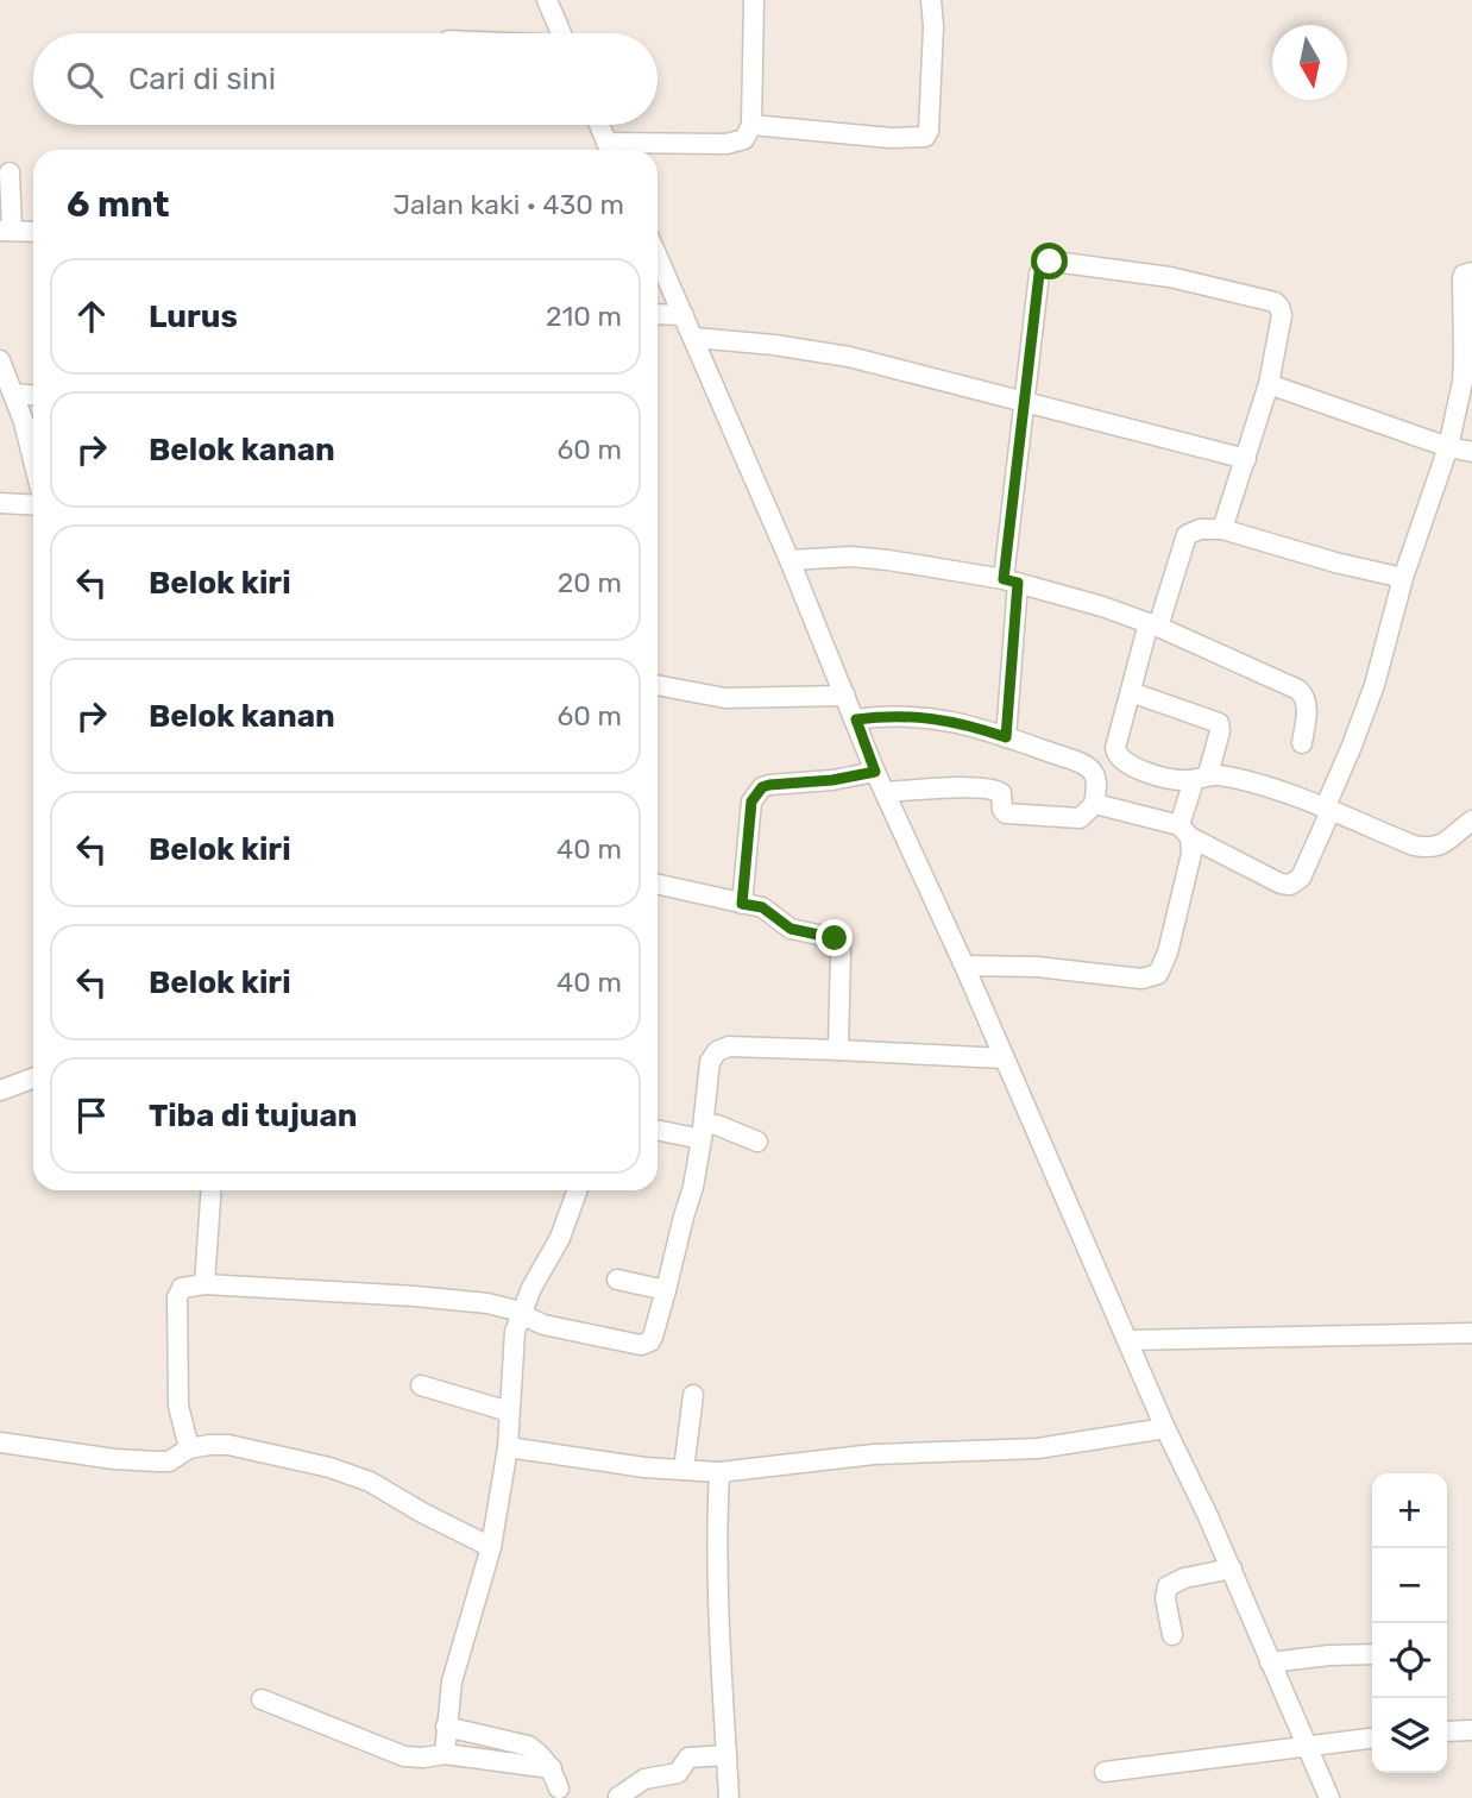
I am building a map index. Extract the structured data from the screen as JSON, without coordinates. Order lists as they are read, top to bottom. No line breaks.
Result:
{"north":"bottom","page":{"search":"Cari di sini","heading":["6 mnt","Jalan kaki · 430 m"],"list":[["Lurus","210 m"],["Belok kanan","60 m"],["Belok kiri","20 m"],["Belok kanan","60 m"],["Belok kiri","40 m"],["Belok kiri","40 m"],"Tiba di tujuan"],"map_buttons":["+","−"]}}
